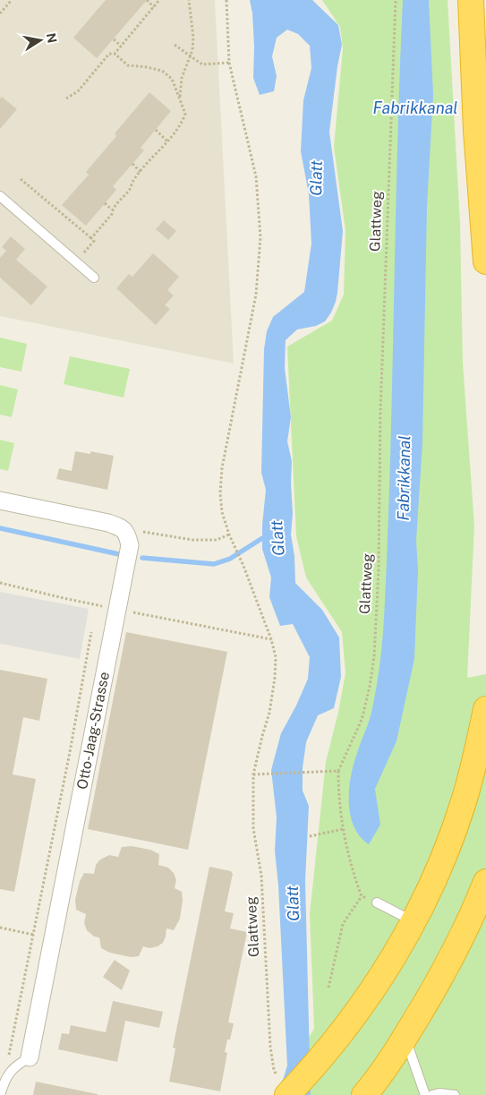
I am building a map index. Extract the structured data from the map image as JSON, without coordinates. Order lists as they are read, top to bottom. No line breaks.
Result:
{"streets":{"street":["Otto-Jaag-Strasse"],"path":["Glattweg"]},"water":["Fabrikkanal","Glatt"],"north":"right"}
